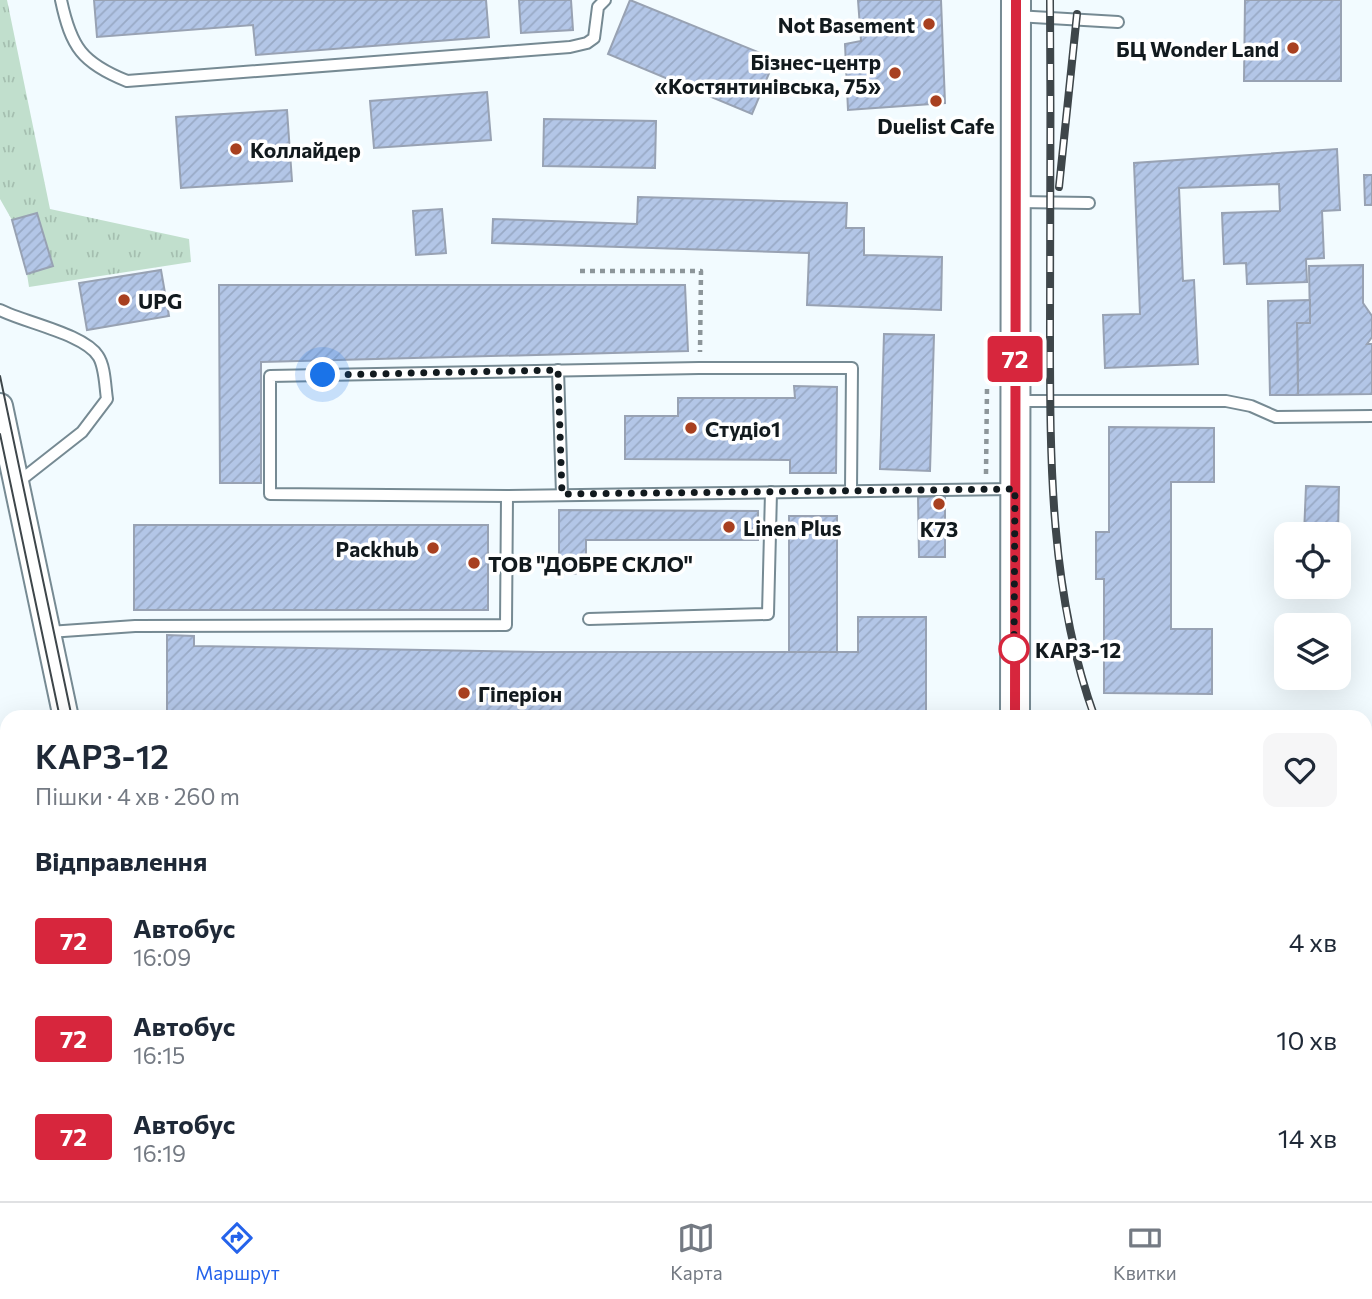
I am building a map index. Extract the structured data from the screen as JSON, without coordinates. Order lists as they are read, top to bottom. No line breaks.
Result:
{"places":["Not Basement","БЦ Wonder Land","Бізнес-центр «Костянтинівська, 75»","Duelist Cafe","Коллайдер","UPG","Студіо1","К73","Linen Plus","Packhub","ТОВ \"ДОБРЕ СКЛО\"","КАРЗ-12","Гіперіон"],"lines":["bus line 72"],"page":{"on_map":"72","heading":[["КАРЗ-12","Пішки · 4 хв · 260 m"],"Відправлення"],"list":[{"mark":"72","name":"Автобус","note":"16:09","value":"4 хв"},{"mark":"72","name":"Автобус","note":"16:15","value":"10 хв"},{"mark":"72","name":"Автобус","note":"16:19","value":"14 хв"}],"tabs":["Маршрут","Карта","Квитки"]}}
